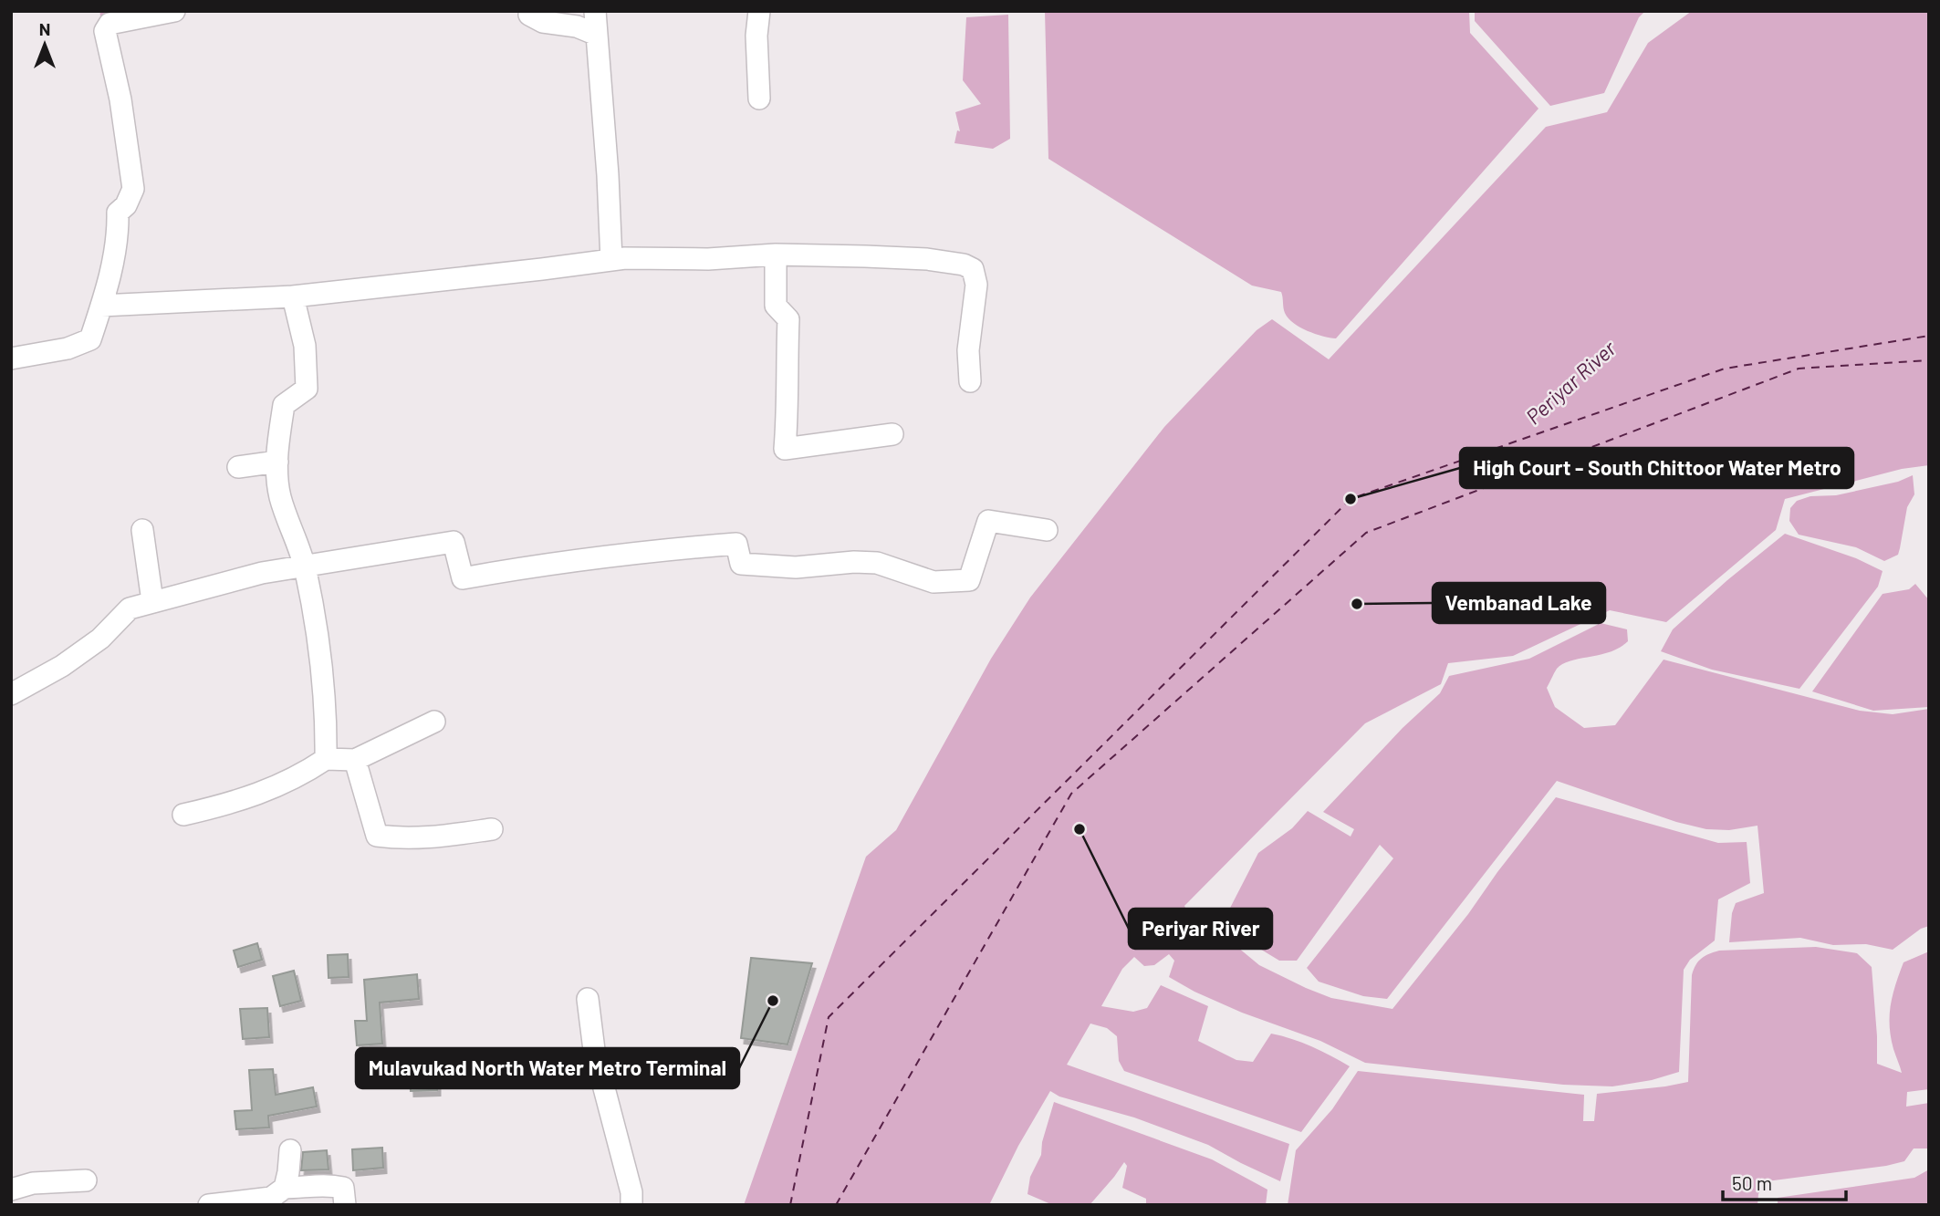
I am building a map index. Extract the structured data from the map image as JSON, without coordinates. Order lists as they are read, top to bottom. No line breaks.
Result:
{"water":["Periyar River"],"places":["High Court - South Chittoor Water Metro","Vembanad Lake","Periyar River","Mulavukad North Water Metro Terminal"],"scale_bar":"50 m","north":"top"}
